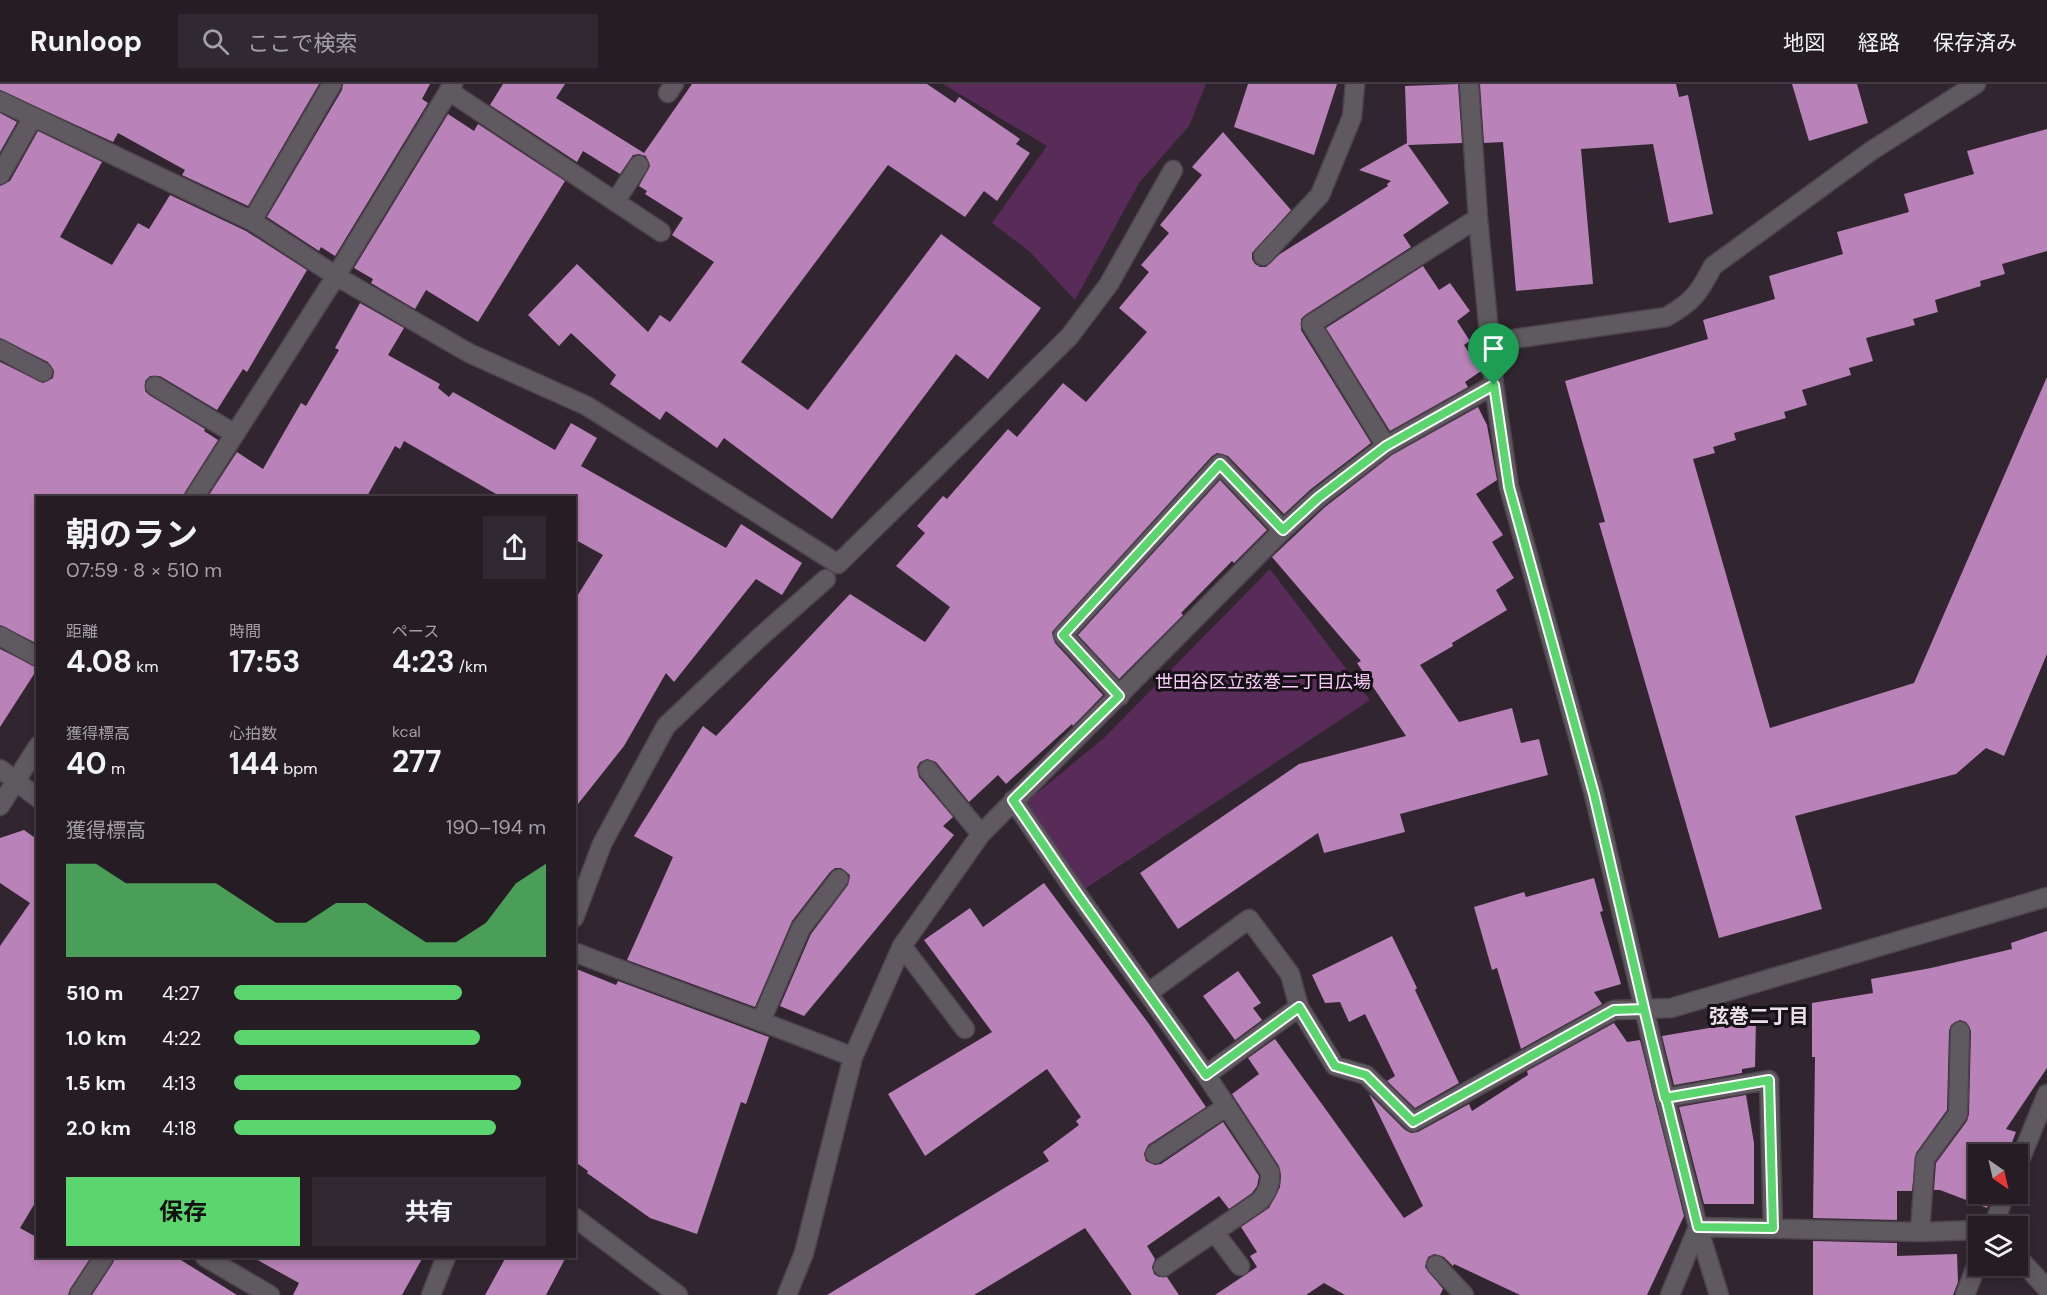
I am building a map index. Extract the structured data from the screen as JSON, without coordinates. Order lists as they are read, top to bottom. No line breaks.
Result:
{"districts":["弦巻二丁目"],"parks":["世田谷区立弦巻二丁目広場"],"north":"bottom right","page":{"header":"Runloop","search":"ここで検索","nav":["地図","経路","保存済み"],"heading":["朝のラン","07:59 · 8 × 510 m"],"stats":[["距離","4.08 km"],["時間","17:53"],["ペース","4:23 /km"],["獲得標高","40 m"],["心拍数","144 bpm"],["kcal","277"]],"chart":["獲得標高","190–194 m"],"list":[{"name":"510 m","note":"4:27"},{"name":"1.0 km","note":"4:22"},{"name":"1.5 km","note":"4:13"},{"name":"2.0 km","note":"4:18"}],"buttons":["保存","共有"]}}
